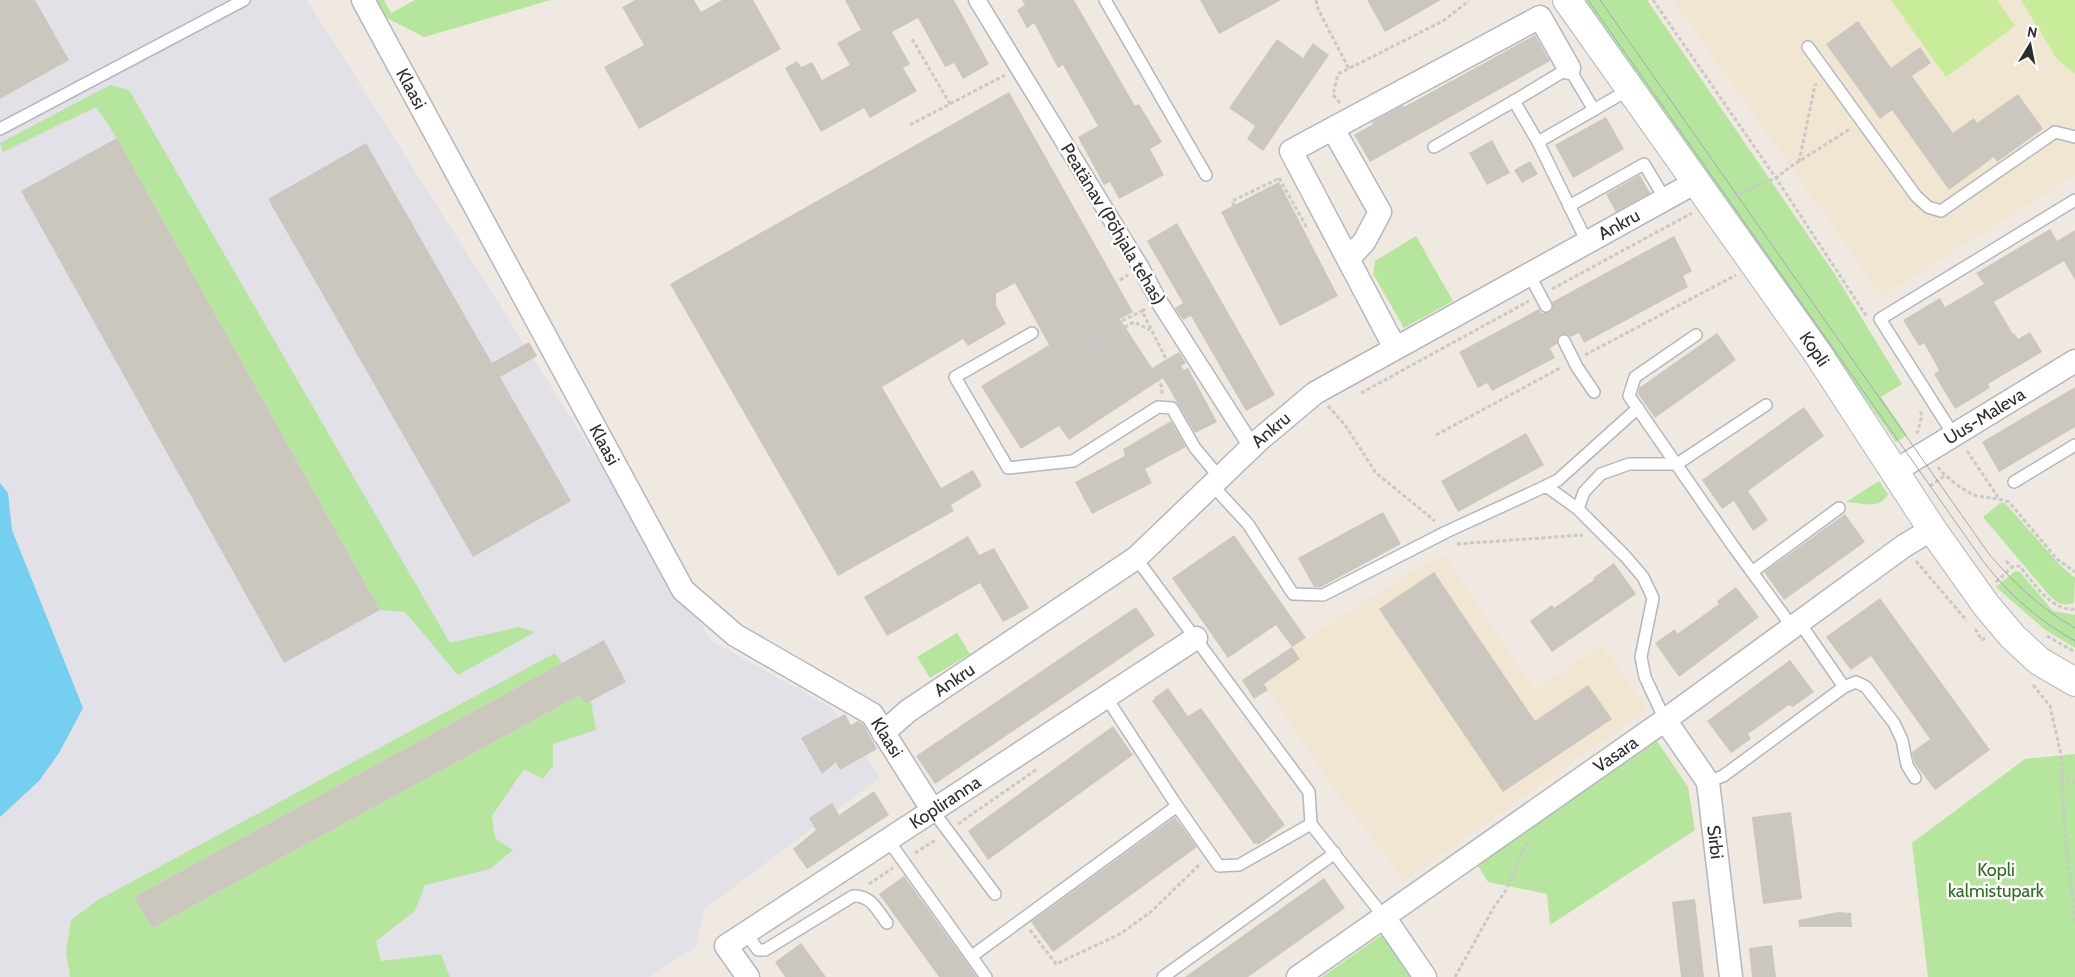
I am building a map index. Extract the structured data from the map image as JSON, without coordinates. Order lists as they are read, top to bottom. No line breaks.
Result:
{"streets":{"street":["Klaasi","Peatänav (Põhjala tehas)","Ankru","Kopli","Uus-Maleva","Vasara","Kopliranna","Sirbi"]},"crossings":[["Klaasi","Ankru"],["Klaasi","Kopliranna"],["Peatänav (Põhjala tehas)","Ankru"],["Ankru","Kopli"],["Kopli","Uus-Maleva"],["Kopli","Vasara"],["Vasara","Sirbi"]],"parks":["Kopli kalmistupark"],"north":"top"}
